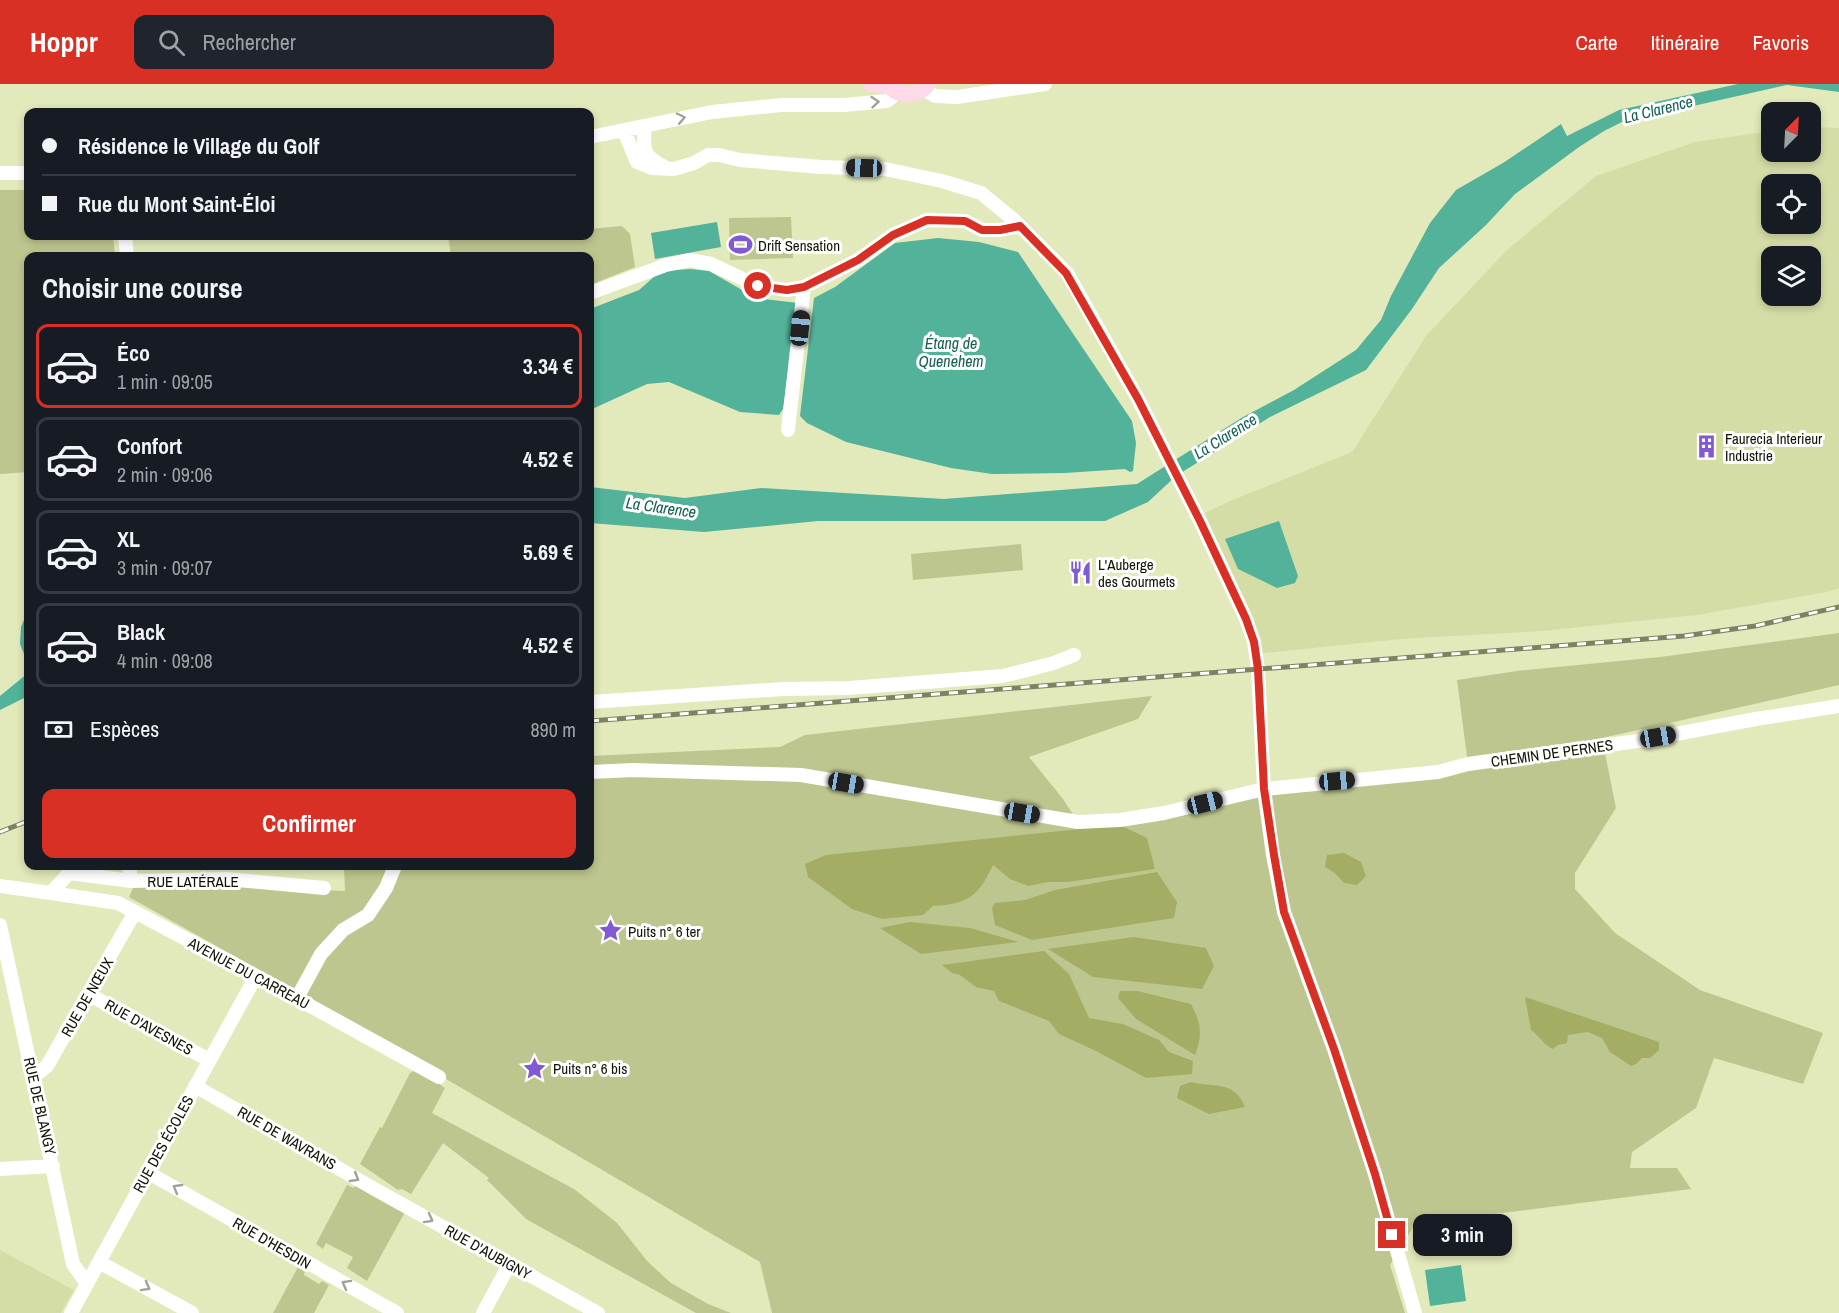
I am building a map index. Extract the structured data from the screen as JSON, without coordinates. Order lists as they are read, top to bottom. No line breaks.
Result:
{"streets":{"street":["CHEMIN DE PERNES","RUE LATÉRALE","AVENUE DU CARREAU","RUE DE NŒUX","RUE D'AVESNES","RUE DE BLANGY","RUE DE WAVRANS","RUE DES ÉCOLES","RUE D'HESDIN","RUE D'AUBIGNY"]},"crossings":[["RUE LATÉRALE","AVENUE DU CARREAU"],["AVENUE DU CARREAU","RUE DE NŒUX"],["AVENUE DU CARREAU","RUE DES ÉCOLES"],["RUE DE NŒUX","RUE D'AVESNES"],["RUE DE NŒUX","RUE DE BLANGY"],["RUE D'AVESNES","RUE DES ÉCOLES"],["RUE DE BLANGY","RUE DES ÉCOLES"],["RUE DE WAVRANS","RUE DES ÉCOLES"],["RUE DE WAVRANS","RUE D'AUBIGNY"],["RUE DES ÉCOLES","RUE D'HESDIN"]],"one_way":["RUE DE WAVRANS","RUE D'AUBIGNY"],"water":["La Clarence","Étang de Quenehem"],"places":{"sports":["Drift Sensation"],"building":["Faurecia Interieur Industrie"],"restaurant":["L'Auberge des Gourmets"],"place":["Puits n° 6 ter","Puits n° 6 bis"]},"north":"top right","page":{"header":"Hoppr","search":"Rechercher","nav":["Carte","Itinéraire","Favoris"],"banner":["Résidence le Village du Golf","Rue du Mont Saint-Éloi"],"heading":"Choisir une course","list":[{"name":"Éco","note":"1 min · 09:05","value":"3.34 €"},{"name":"Confort","note":"2 min · 09:06","value":"4.52 €"},{"name":"XL","note":"3 min · 09:07","value":"5.69 €"},{"name":"Black","note":"4 min · 09:08","value":"4.52 €"}],"pay":["Espèces","890 m"],"buttons":"Confirmer","bubble":"3 min"}}
